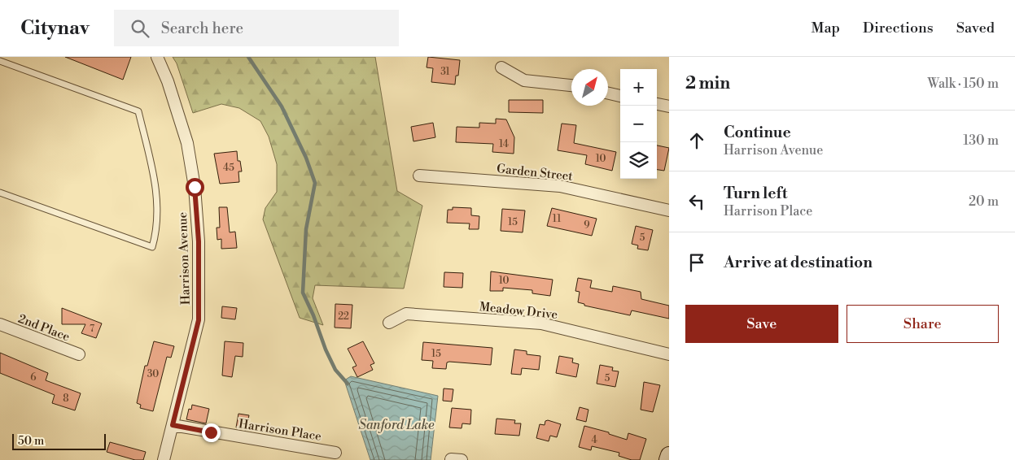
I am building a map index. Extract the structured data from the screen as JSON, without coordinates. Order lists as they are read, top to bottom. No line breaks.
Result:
{"streets":{"street":["Garden Street","Harrison Avenue","Meadow Drive","2nd Place","Harrison Place"]},"crossings":[["Harrison Avenue","Harrison Place"]],"water":["Sanford Lake"],"house_numbers":["31","14","10","45","11","15","9","5","10","22","7","15","30","6","5","8","4"],"scale_bar":"50 m","north":"top right","page":{"header":"Citynav","search":"Search here","nav":["Map","Directions","Saved"],"heading":["2 min","Walk · 150 m"],"map_buttons":["+","−"],"list":[["Continue","Harrison Avenue","130 m"],["Turn left","Harrison Place","20 m"],"Arrive at destination"],"buttons":["Save","Share"],"scale":"50 m"}}
